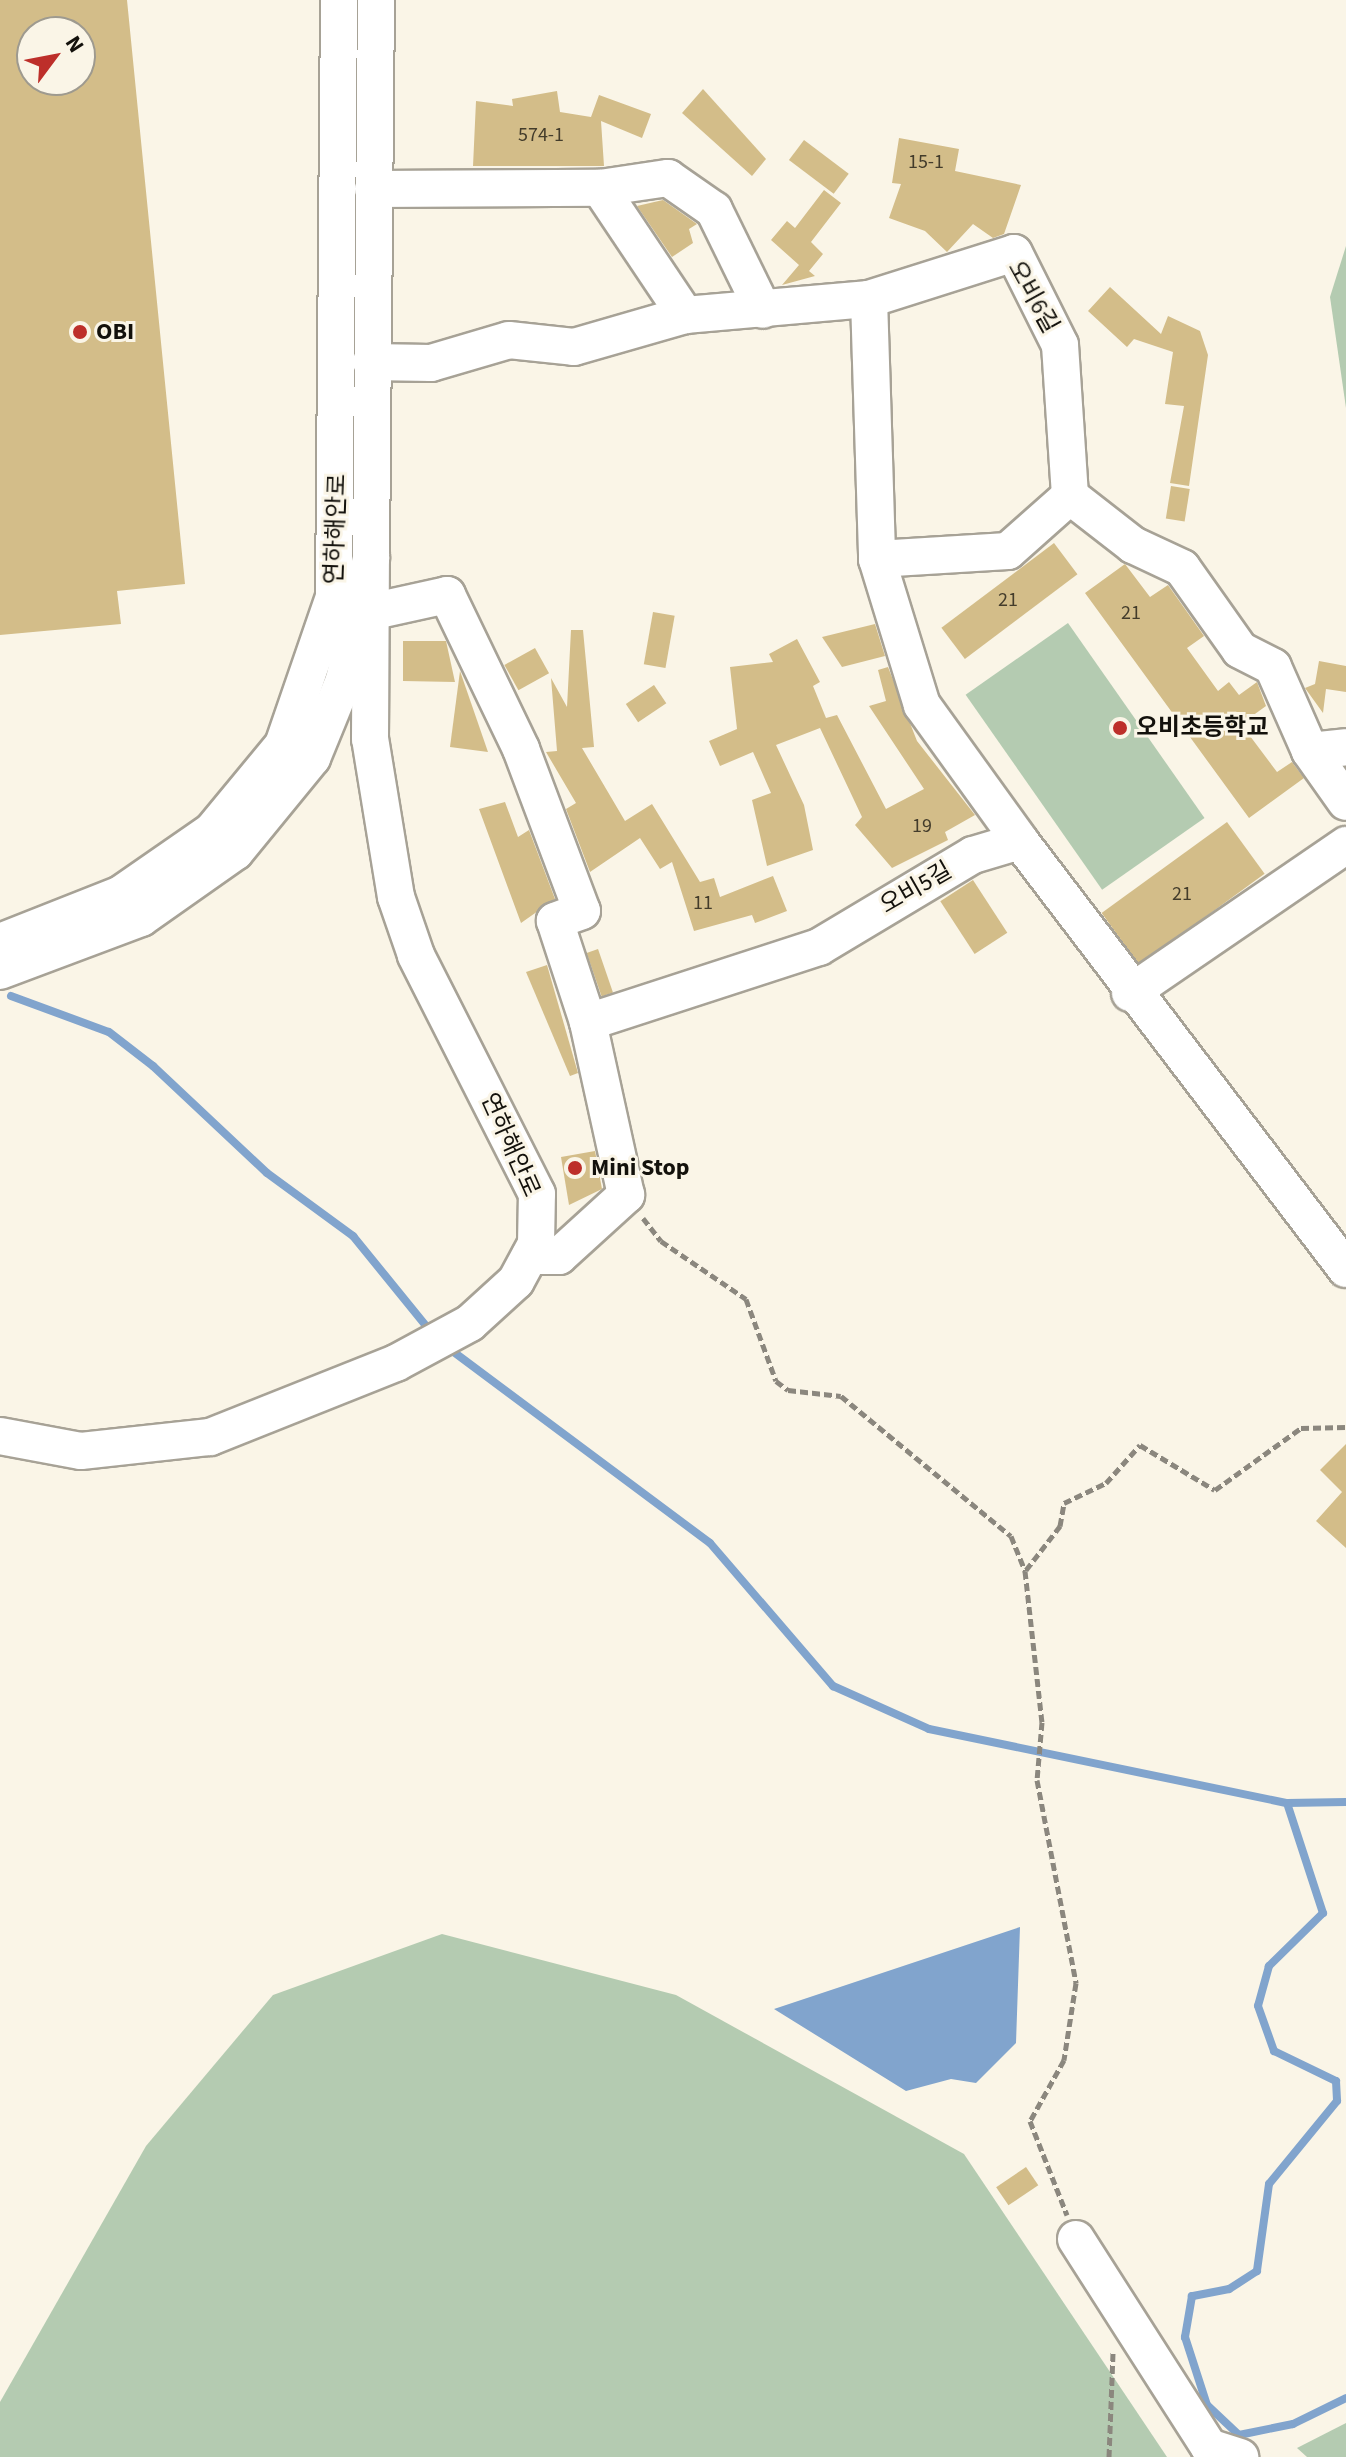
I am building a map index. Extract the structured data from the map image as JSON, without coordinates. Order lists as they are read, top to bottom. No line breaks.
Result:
{"streets":{"street":["오비6길","연하해안로","오비5길"]},"crossings":[["오비6길","연하해안로"]],"places":["OBI","오비초등학교","Mini Stop"],"house_numbers":["574-1","15-1","21","21","19","21","11"],"north":"top right"}
